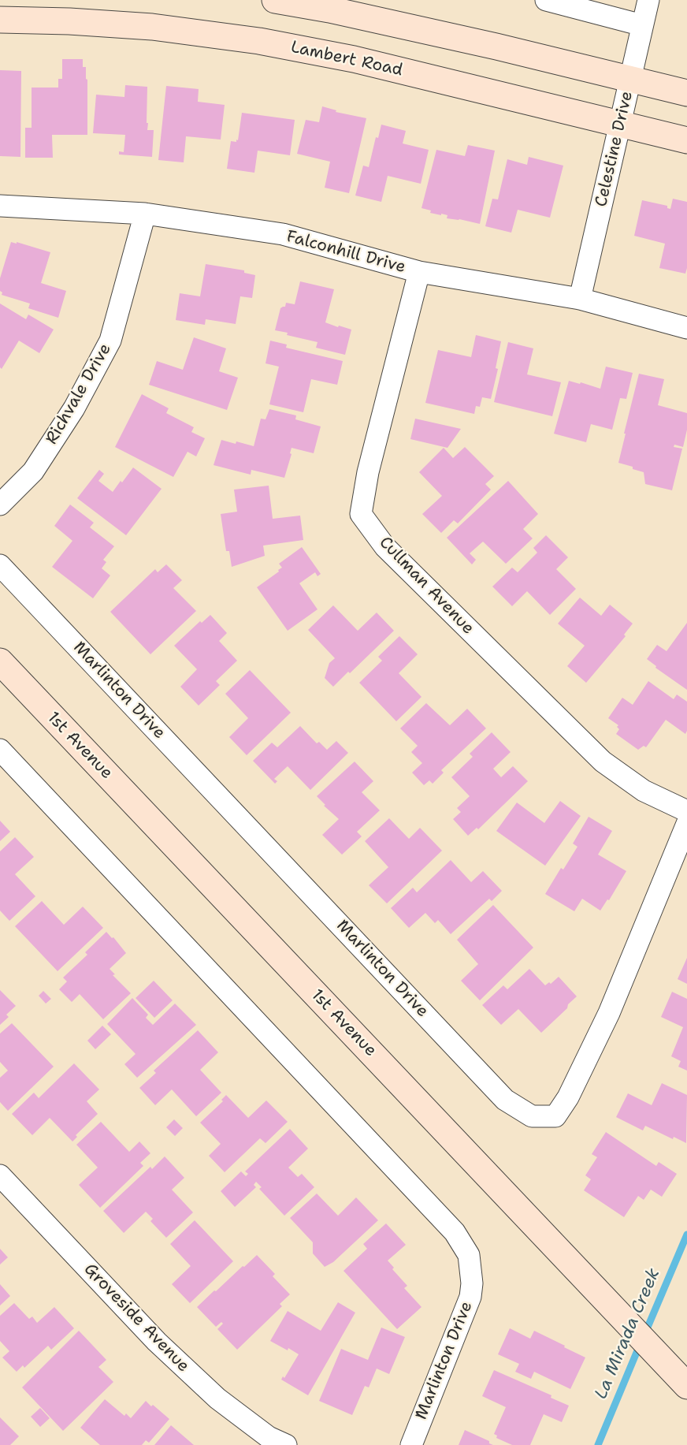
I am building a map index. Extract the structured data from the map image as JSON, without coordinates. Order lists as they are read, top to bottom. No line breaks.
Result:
{"streets":{"main road":["Lambert Road","1st Avenue"],"street":["Celestine Drive","Falconhill Drive","Richvale Drive","Cullman Avenue","Marlinton Drive","Groveside Avenue"]},"crossings":[["Lambert Road","Celestine Drive"],["Celestine Drive","Falconhill Drive"],["Falconhill Drive","Richvale Drive"],["Falconhill Drive","Cullman Avenue"]],"water":["La Mirada Creek"]}
